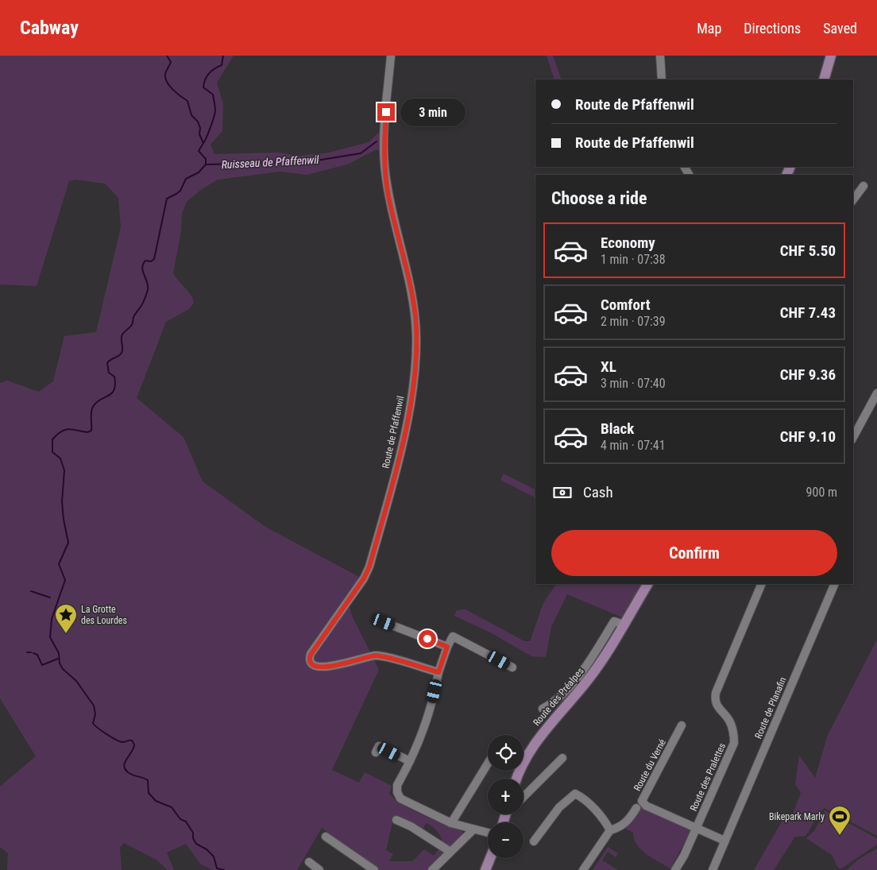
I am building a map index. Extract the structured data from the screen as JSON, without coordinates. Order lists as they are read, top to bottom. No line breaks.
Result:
{"streets":{"main road":["Route des Préalpes"],"street":["Route de Pfaffenwil","Route de Planafin","Route du Verné","Route des Pralettes"]},"crossings":[["Route du Verné","Route des Pralettes"]],"water":["Ruisseau de Pfaffenwil"],"places":{"place":["La Grotte des Lourdes"],"sports":["Bikepark Marly"]},"page":{"header":"Cabway","nav":["Map","Directions","Saved"],"banner":["Route de Pfaffenwil","Route de Pfaffenwil"],"bubble":"3 min","heading":"Choose a ride","list":[{"name":"Economy","note":"1 min · 07:38","value":"CHF 5.50"},{"name":"Comfort","note":"2 min · 07:39","value":"CHF 7.43"},{"name":"XL","note":"3 min · 07:40","value":"CHF 9.36"},{"name":"Black","note":"4 min · 07:41","value":"CHF 9.10"}],"pay":["Cash","900 m"],"buttons":"Confirm","map_buttons":["+","−"]}}
